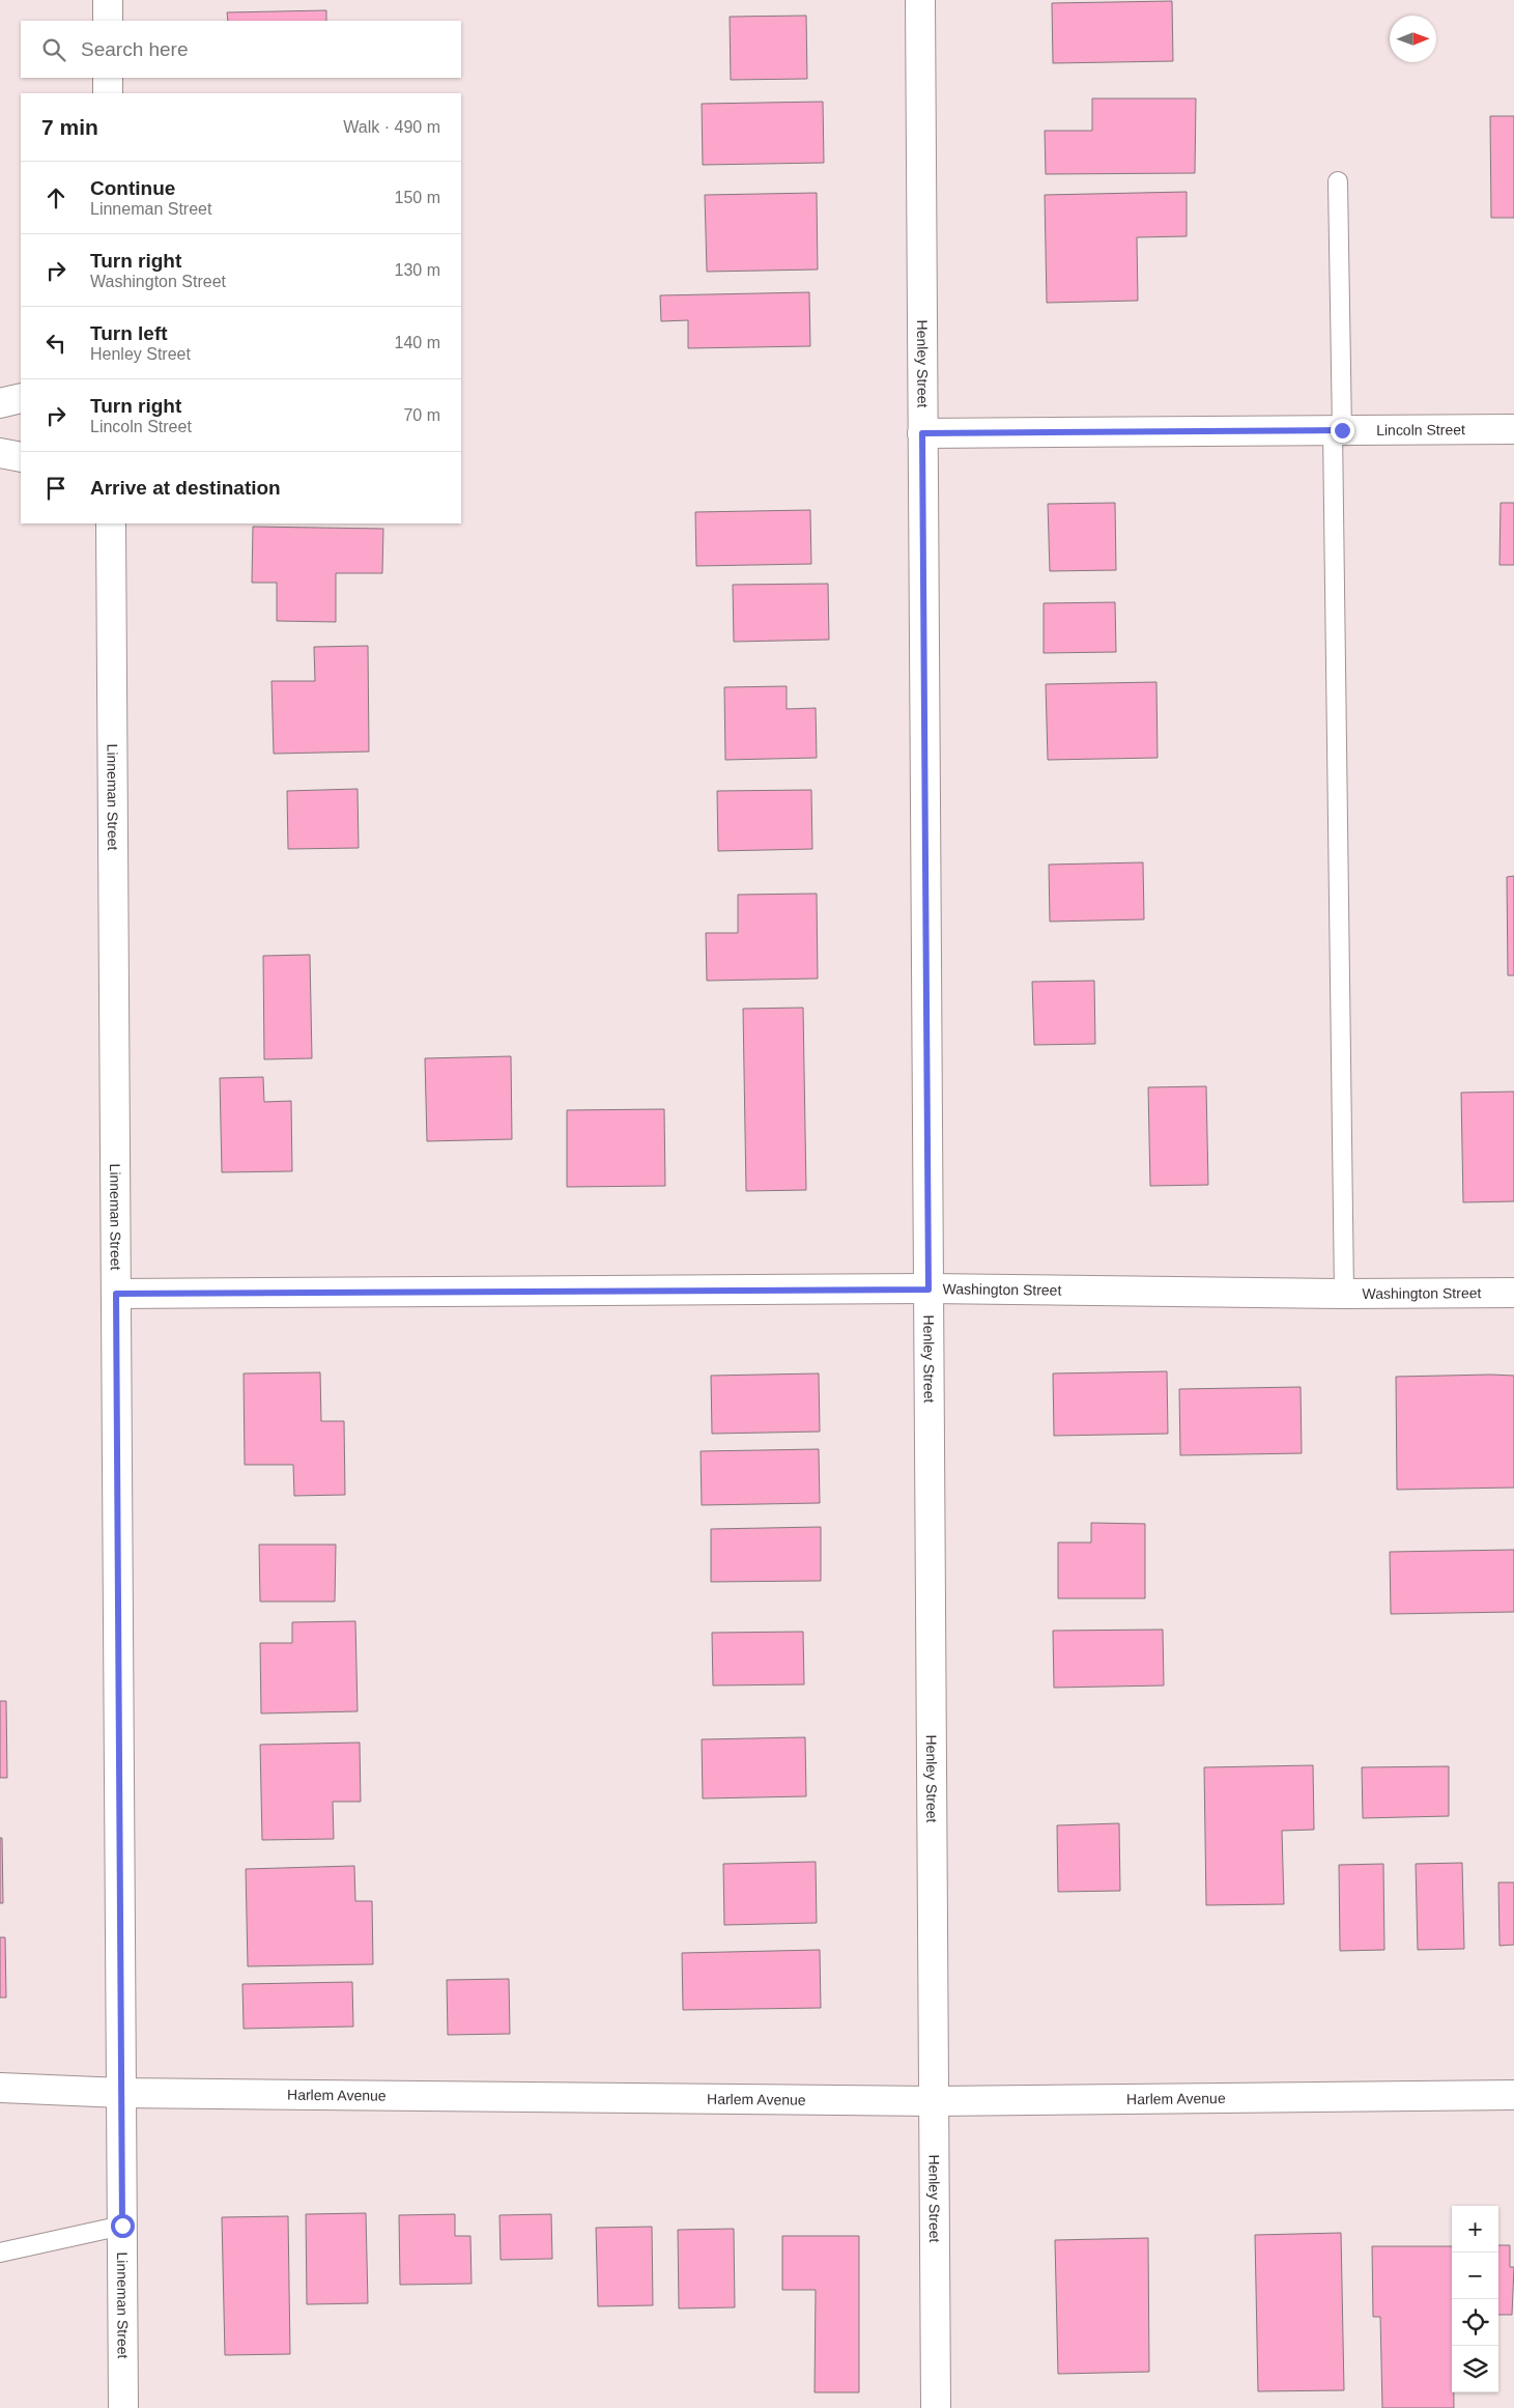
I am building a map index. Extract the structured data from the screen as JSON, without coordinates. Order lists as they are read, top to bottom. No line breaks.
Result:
{"streets":{"street":["Henley Street","Lincoln Street","Linneman Street","Washington Street","Harlem Avenue"]},"crossings":[["Henley Street","Lincoln Street"],["Henley Street","Washington Street"],["Henley Street","Harlem Avenue"],["Linneman Street","Washington Street"],["Linneman Street","Harlem Avenue"]],"north":"right","page":{"search":"Search here","heading":["7 min","Walk · 490 m"],"list":[["Continue","Linneman Street","150 m"],["Turn right","Washington Street","130 m"],["Turn left","Henley Street","140 m"],["Turn right","Lincoln Street","70 m"],"Arrive at destination"],"map_buttons":["+","−"]}}
